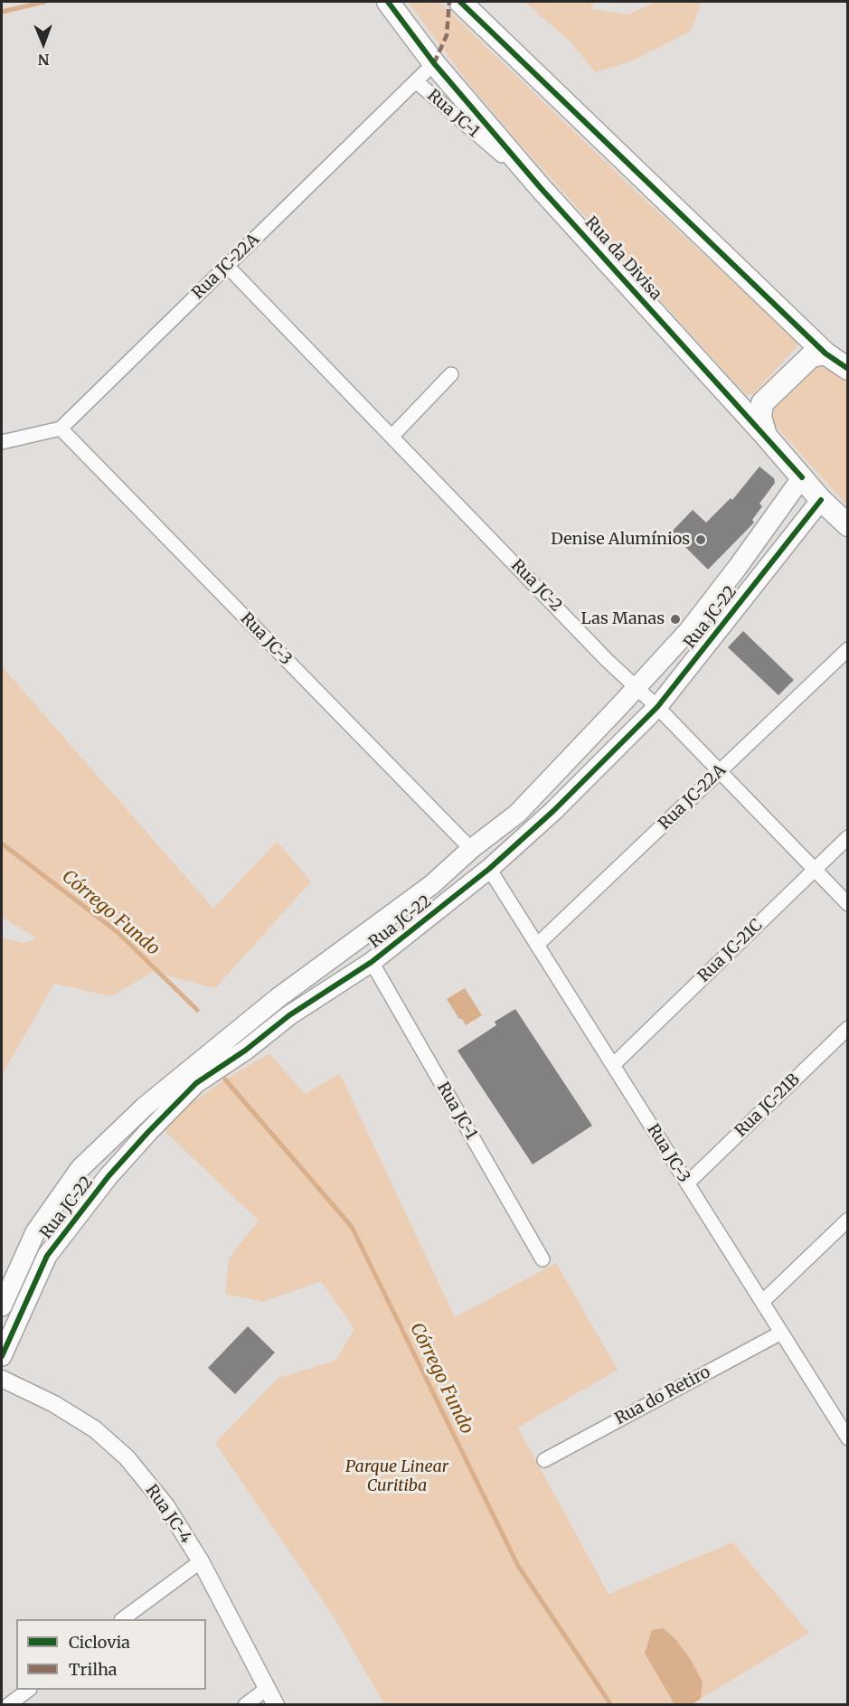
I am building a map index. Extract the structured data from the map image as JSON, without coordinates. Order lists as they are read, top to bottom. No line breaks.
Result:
{"streets":{"main road":["Rua da Divisa","Rua JC-22"],"street":["Rua JC-1","Rua JC-22A","Rua JC-2","Rua JC-3","Rua JC-21C","Rua JC-21B","Rua do Retiro","Rua JC-4"]},"crossings":[["Rua JC-1","Rua da Divisa"],["Rua JC-1","Rua JC-22A"],["Rua JC-1","Rua JC-22"],["Rua da Divisa","Rua JC-22A"],["Rua da Divisa","Rua JC-22"],["Rua JC-22A","Rua JC-2"],["Rua JC-22A","Rua JC-3"],["Rua JC-2","Rua JC-22"],["Rua JC-2","Rua JC-21C"],["Rua JC-22","Rua JC-3"],["Rua JC-3","Rua JC-21C"],["Rua JC-3","Rua JC-21B"],["Rua JC-3","Rua do Retiro"]],"water":["Córrego Fundo"],"parks":["Parque Linear Curitiba"],"places":["Denise Alumínios","Las Manas"],"legend":["Ciclovia","Trilha"],"north":"bottom"}
